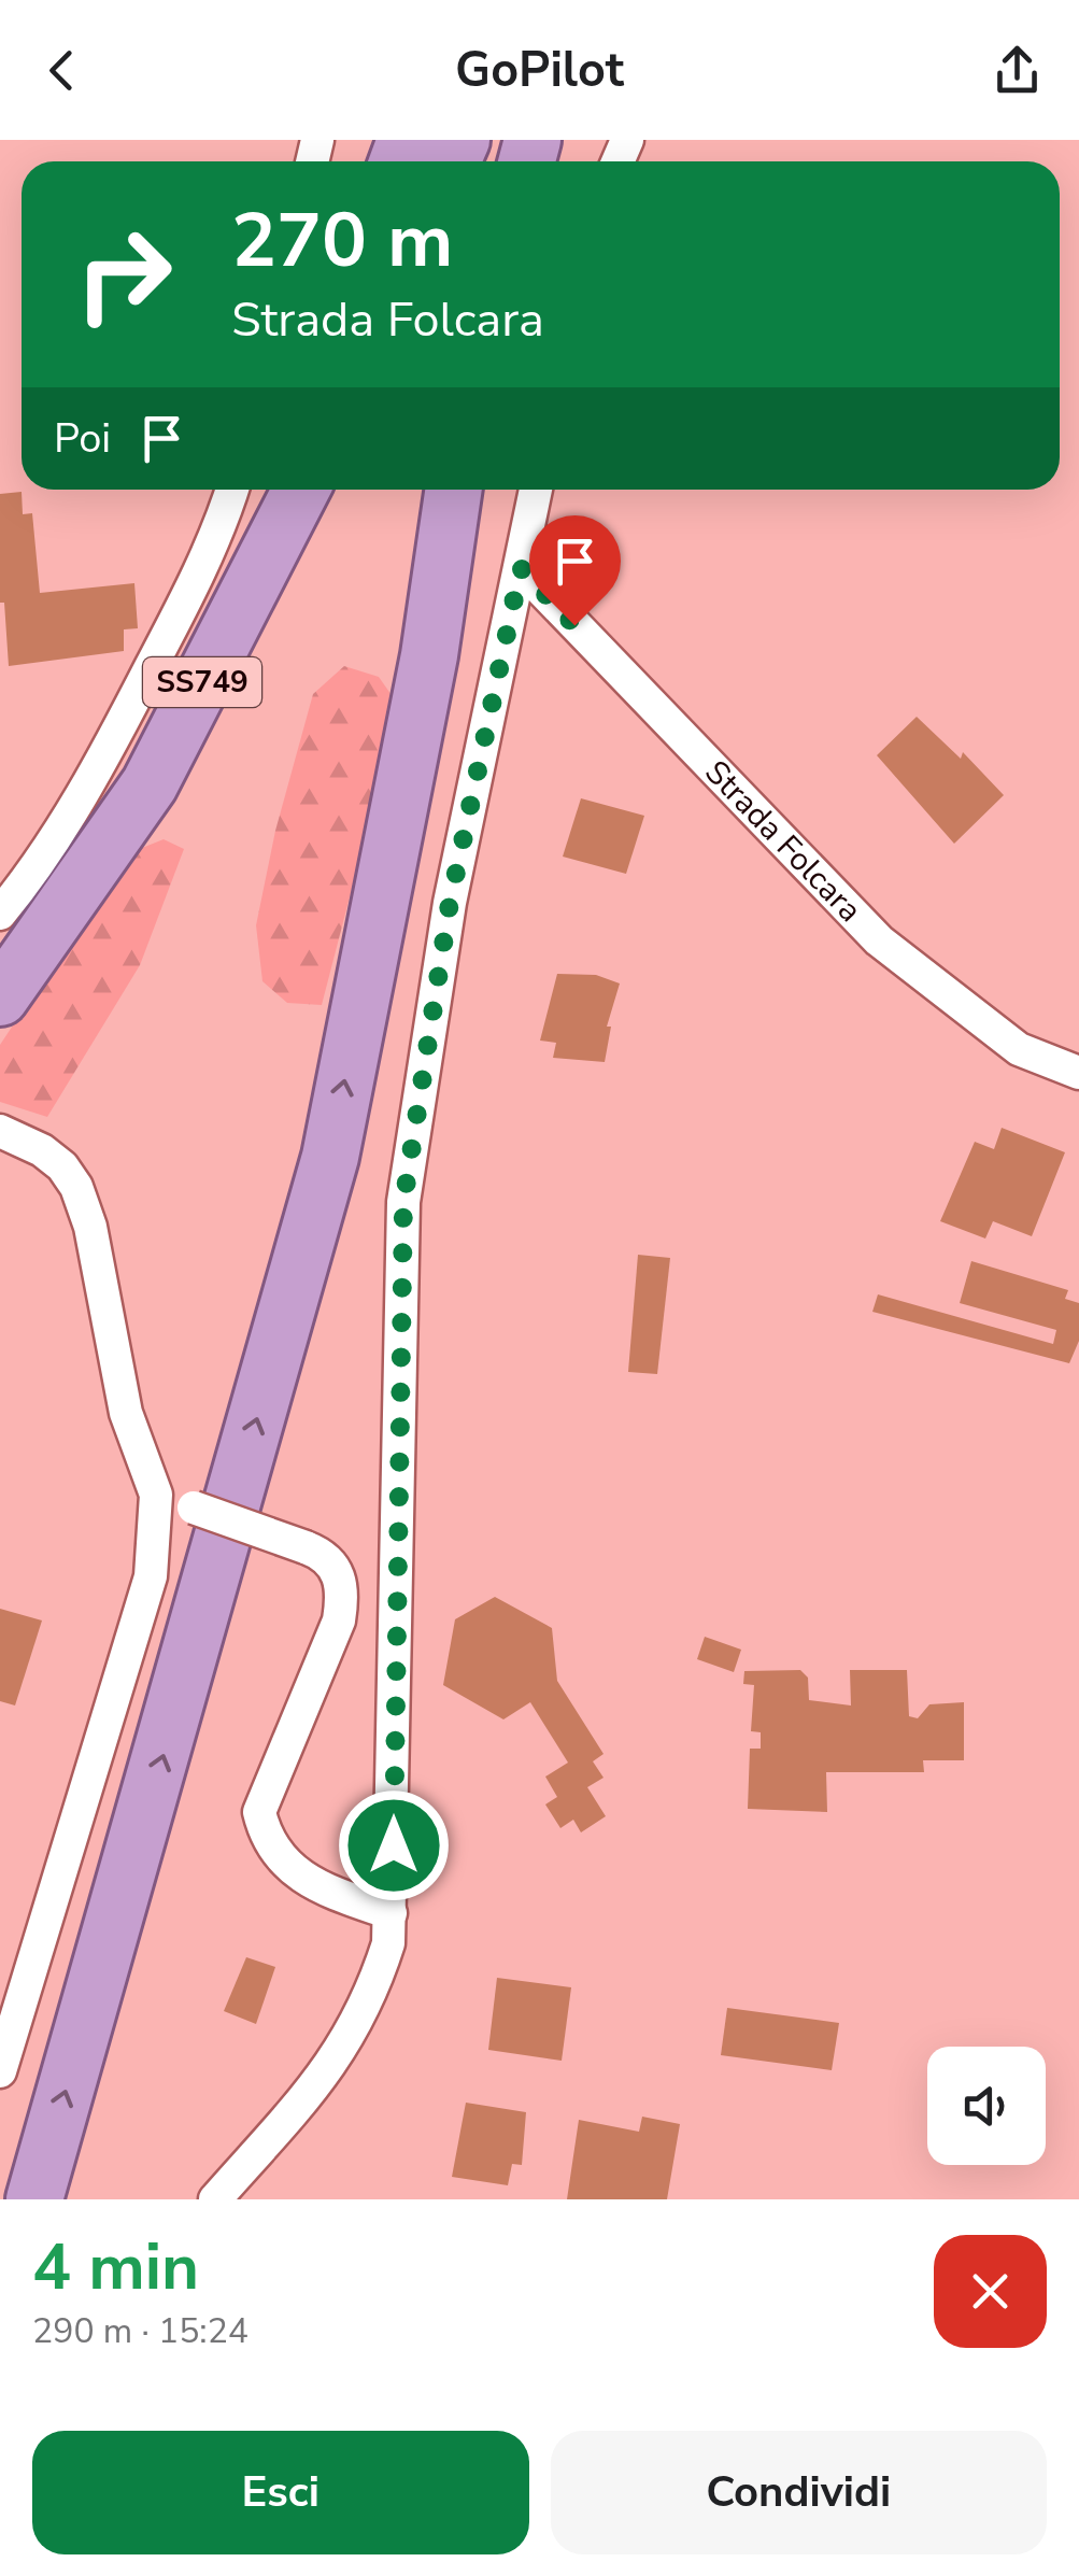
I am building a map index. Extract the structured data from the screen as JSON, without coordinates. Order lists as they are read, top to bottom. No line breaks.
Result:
{"streets":{"highway":["SS749"],"street":["Strada Folcara"]},"page":{"header":"GoPilot","turn":["270 m","Strada Folcara"],"then":"Poi","heading":["4 min","290 m · 15:24"],"buttons":["Esci","Condividi"]}}
